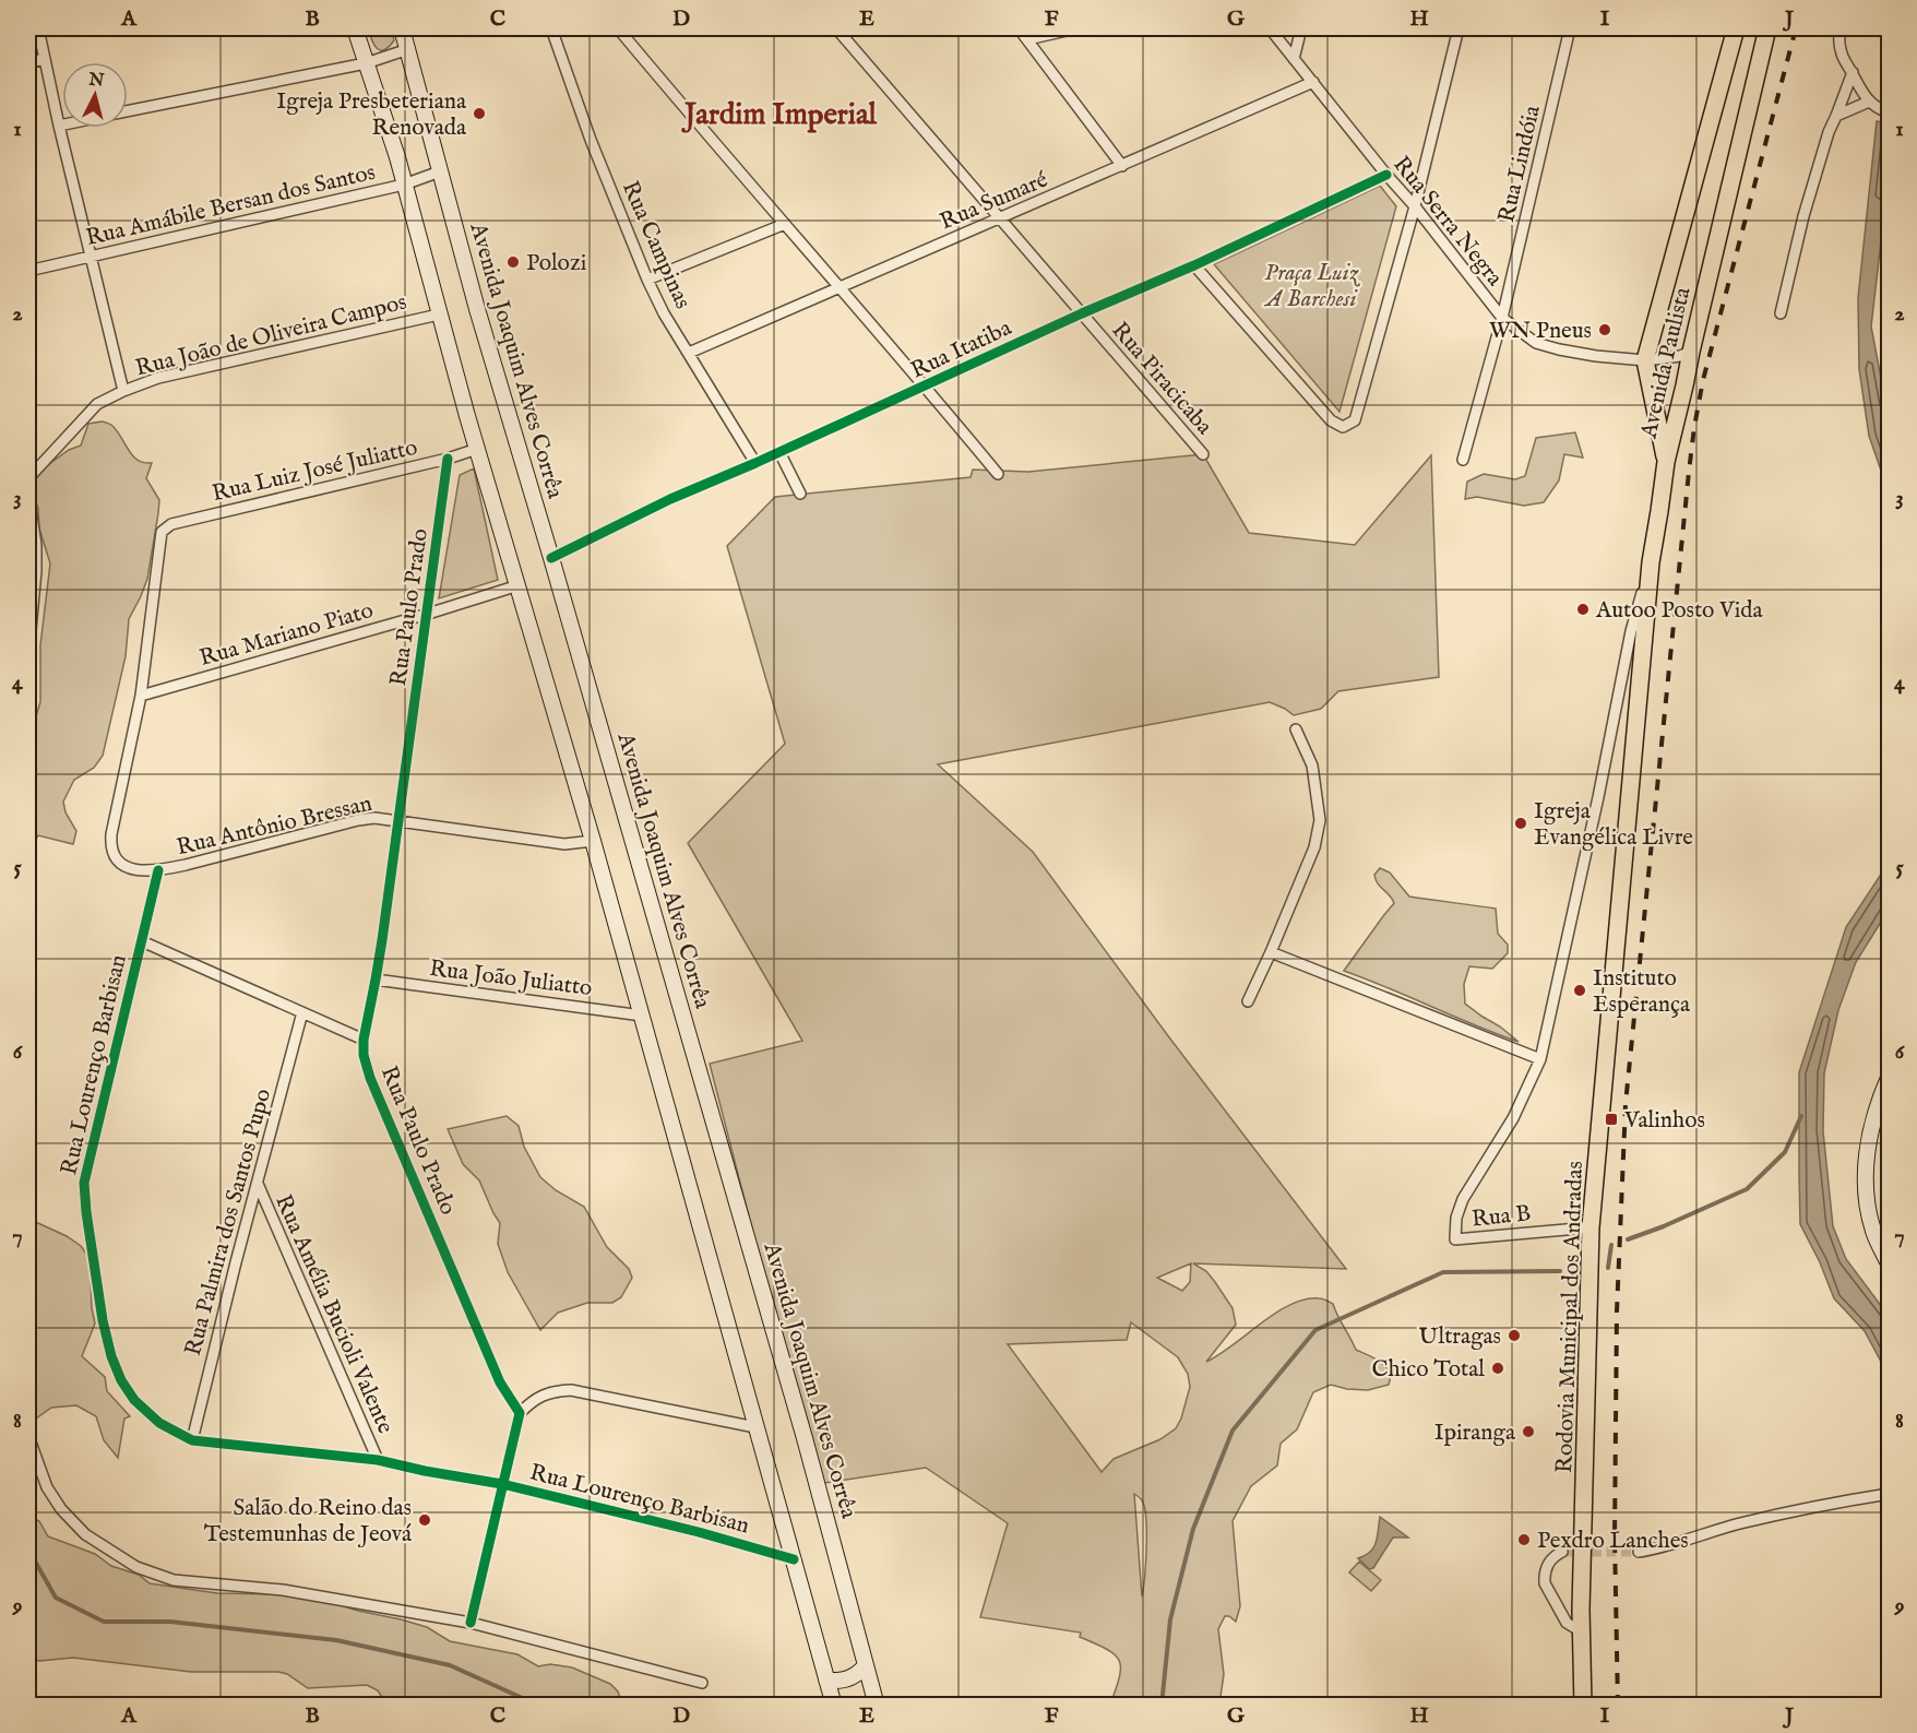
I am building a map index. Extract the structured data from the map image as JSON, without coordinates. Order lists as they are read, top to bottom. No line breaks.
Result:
{"streets":{"main road":["Avenida Joaquim Alves Corrêa","Avenida Paulista","Rodovia Municipal dos Andradas"],"street":["Rua Lindóia","Rua Sumaré","Rua Amábile Bersan dos Santos","Rua Serra Negra","Rua Campinas","Rua João de Oliveira Campos","Rua Itatiba","Rua Piracicaba","Rua Luiz José Juliatto","Rua Paulo Prado","Rua Mariano Piato","Rua Antônio Bressan","Rua João Juliatto","Rua Lourenço Barbisan","Rua B","Rua Palmira dos Santos Pupo","Rua Amélia Bucioli Valente"]},"crossings":[["Rua Lindóia","Rua Serra Negra"],["Rua Sumaré","Rua Serra Negra"],["Rua Sumaré","Rua Campinas"],["Rua Sumaré","Rua Piracicaba"],["Rua Amábile Bersan dos Santos","Avenida Joaquim Alves Corrêa"],["Rua Serra Negra","Rua Itatiba"],["Rua Serra Negra","Avenida Paulista"],["Rua Campinas","Rua Itatiba"],["Rua Itatiba","Avenida Joaquim Alves Corrêa"],["Rua Itatiba","Rua Piracicaba"],["Avenida Paulista","Rodovia Municipal dos Andradas"],["Rua Luiz José Juliatto","Rua Paulo Prado"],["Rua Luiz José Juliatto","Rua Mariano Piato"],["Rua Paulo Prado","Rua Mariano Piato"],["Rua Paulo Prado","Rua Antônio Bressan"],["Rua Paulo Prado","Rua João Juliatto"],["Rua Antônio Bressan","Rua Lourenço Barbisan"],["Rua Lourenço Barbisan","Rua Palmira dos Santos Pupo"],["Rua Lourenço Barbisan","Rua Amélia Bucioli Valente"],["Rua B","Rodovia Municipal dos Andradas"],["Rua Palmira dos Santos Pupo","Rua Amélia Bucioli Valente"]],"districts":["Jardim Imperial"],"parks":["Praça Luiz A Barchesi"],"places":{"other":["Igreja Presbeteriana Renovada","Polozi","WN Pneus","Autoo Posto Vida","Igreja Evangélica Livre","Instituto Esperança","Ultragas","Chico Total","Ipiranga","Salão do Reino das Testemunhas de Jeová","Pexdro Lanches"],"transit":["Valinhos"]},"north":"top","grid":{"columns":["A","B","C","D","E","F","G","H","I","J"],"rows":["1","2","3","4","5","6","7","8","9"]}}
